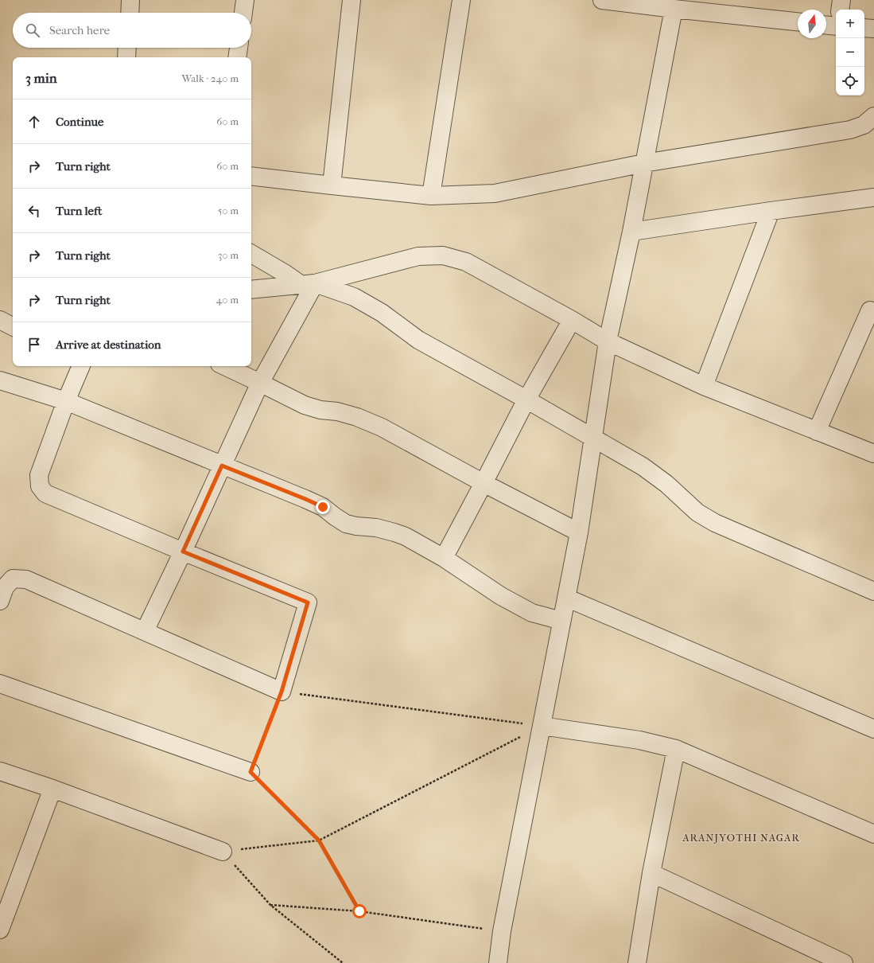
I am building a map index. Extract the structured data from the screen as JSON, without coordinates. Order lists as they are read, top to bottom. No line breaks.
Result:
{"districts":["ARANJYOTHI NAGAR"],"north":"top","page":{"map_buttons":["+","−"],"search":"Search here","heading":["3 min","Walk · 240 m"],"list":[["Continue","60 m"],["Turn right","60 m"],["Turn left","50 m"],["Turn right","30 m"],["Turn right","40 m"],"Arrive at destination"]}}
